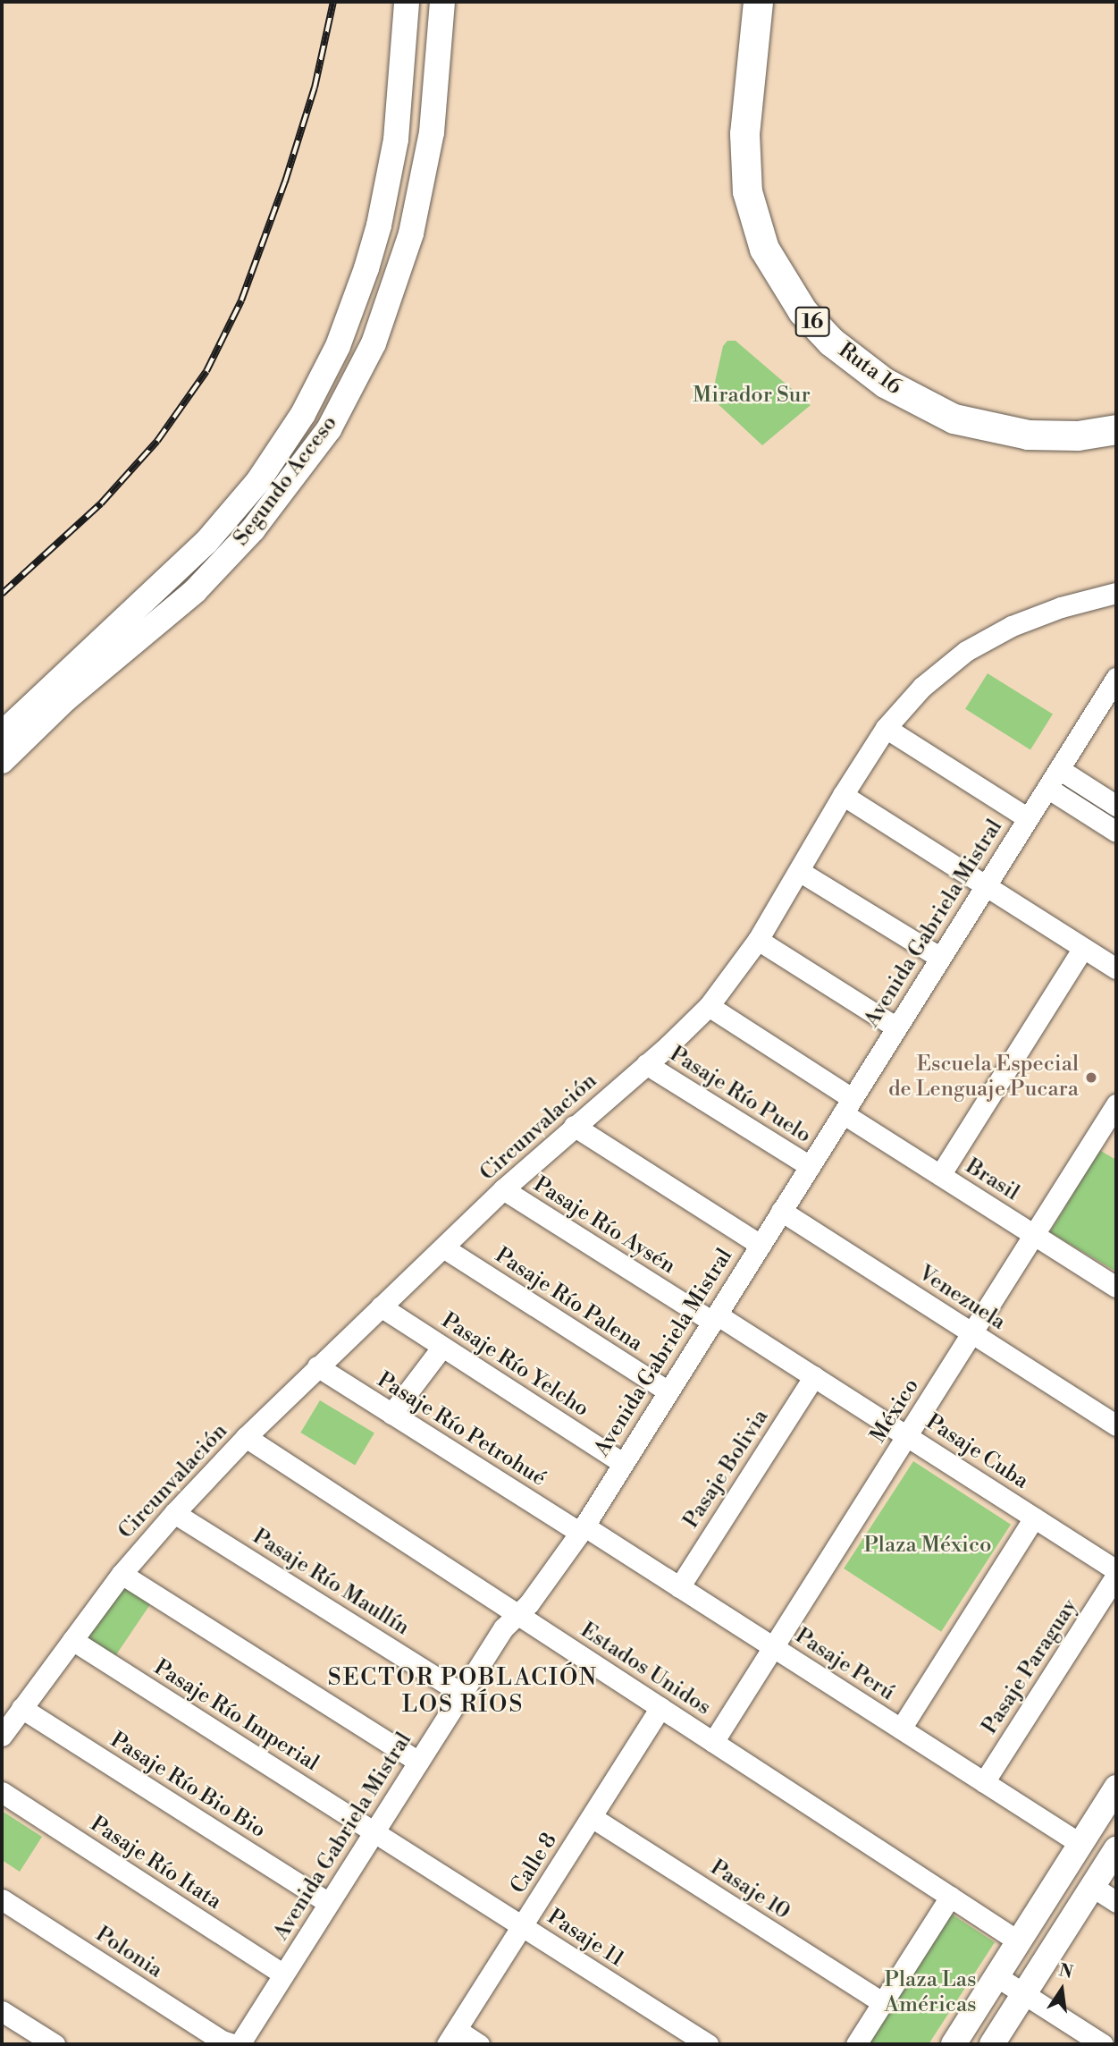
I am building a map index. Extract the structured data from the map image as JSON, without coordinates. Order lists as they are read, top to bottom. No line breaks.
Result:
{"streets":{"highway":["16","Ruta 16"],"main road":["Segundo Acceso"],"street":["Avenida Gabriela Mistral","Pasaje Río Puelo","Circunvalación","Brasil","Pasaje Río Aysén","Venezuela","Pasaje Río Palena","Pasaje Río Yelcho","México","Pasaje Río Petrohué","Pasaje Cuba","Pasaje Bolivia","Pasaje Río Maullín","Pasaje Perú","Pasaje Paraguay","Estados Unidos","Pasaje Río Imperial","Pasaje Río Bio Bio","Pasaje Río Itata","Calle 8","Pasaje 10","Pasaje 11","Polonia"]},"crossings":[["Avenida Gabriela Mistral","Pasaje Río Puelo"],["Avenida Gabriela Mistral","Brasil"],["Avenida Gabriela Mistral","Pasaje Río Aysén"],["Avenida Gabriela Mistral","Venezuela"],["Avenida Gabriela Mistral","Pasaje Río Palena"],["Avenida Gabriela Mistral","Pasaje Río Yelcho"],["Avenida Gabriela Mistral","Pasaje Río Petrohué"],["Avenida Gabriela Mistral","Pasaje Cuba"],["Avenida Gabriela Mistral","Pasaje Río Maullín"],["Avenida Gabriela Mistral","Pasaje Perú"],["Avenida Gabriela Mistral","Estados Unidos"],["Avenida Gabriela Mistral","Pasaje Río Imperial"],["Avenida Gabriela Mistral","Pasaje Río Bio Bio"],["Avenida Gabriela Mistral","Pasaje Río Itata"],["Avenida Gabriela Mistral","Pasaje 11"],["Pasaje Río Puelo","Circunvalación"],["Circunvalación","Brasil"],["Circunvalación","Pasaje Río Aysén"],["Circunvalación","Pasaje Río Palena"],["Circunvalación","Pasaje Río Yelcho"],["Circunvalación","Pasaje Río Petrohué"],["Circunvalación","Pasaje Río Maullín"],["Circunvalación","Estados Unidos"],["Circunvalación","Pasaje Río Imperial"],["Circunvalación","Pasaje Río Bio Bio"],["Brasil","México"],["Pasaje Río Aysén","Pasaje Cuba"],["Venezuela","México"],["México","Pasaje Cuba"],["México","Pasaje Perú"],["México","Estados Unidos"],["Pasaje Río Petrohué","Pasaje Perú"],["Pasaje Cuba","Pasaje Bolivia"],["Pasaje Bolivia","Pasaje Perú"],["Pasaje Perú","Pasaje Paraguay"],["Estados Unidos","Calle 8"],["Pasaje Río Imperial","Pasaje 11"],["Calle 8","Pasaje 10"],["Calle 8","Pasaje 11"]],"districts":["SECTOR POBLACIÓN LOS RÍOS"],"parks":["Mirador Sur","Plaza México","Plaza Las Américas"],"places":["Escuela Especial de Lenguaje Pucara"],"north":"top"}
